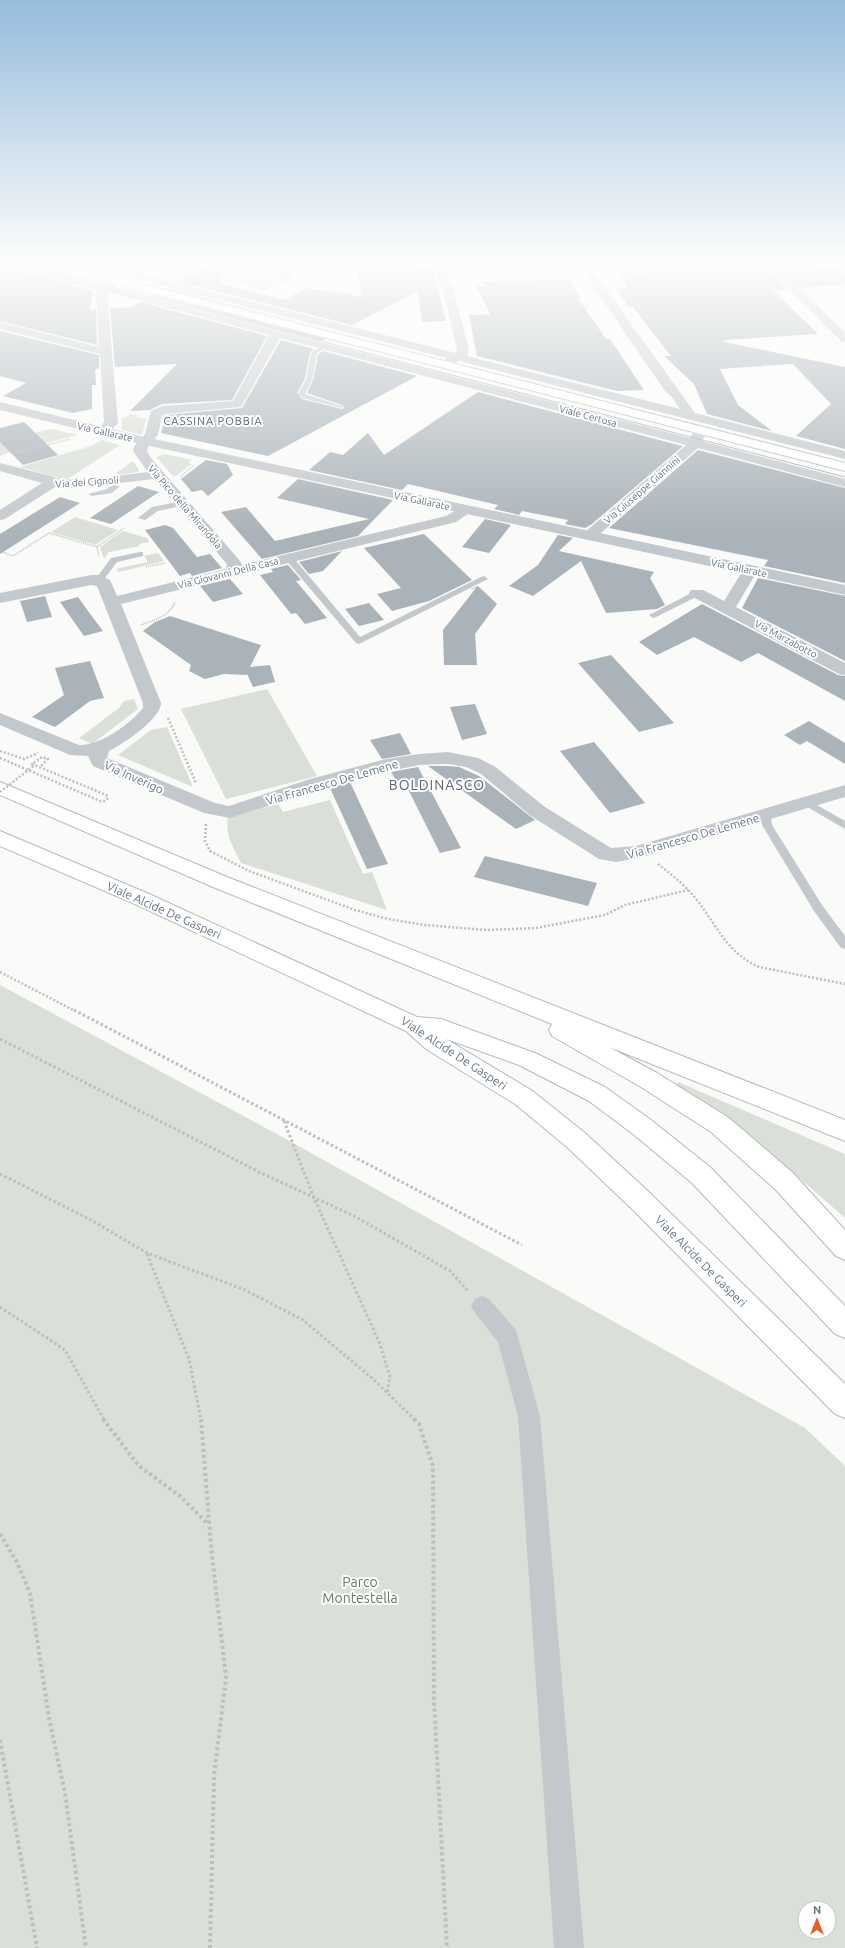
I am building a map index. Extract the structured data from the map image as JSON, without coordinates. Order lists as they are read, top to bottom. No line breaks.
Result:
{"streets":{"main road":["Viale Certosa","Viale Alcide De Gasperi"],"street":["Via Gallarate","Via dei Cignoli","Via Giuseppe Giannini","Via Pico della Mirandola","Via Giovanni Della Casa","Via Marzabotto","Via Inverigo","Via Francesco De Lemene"]},"crossings":[["Viale Certosa","Via Giuseppe Giannini"],["Via Gallarate","Via Giuseppe Giannini"],["Via Gallarate","Via Pico della Mirandola"],["Via Gallarate","Via Giovanni Della Casa"],["Via dei Cignoli","Via Pico della Mirandola"],["Via Pico della Mirandola","Via Giovanni Della Casa"],["Via Inverigo","Via Francesco De Lemene"]],"districts":["CASSINA POBBIA","BOLDINASCO"],"parks":["Parco Montestella"],"north":"top"}
